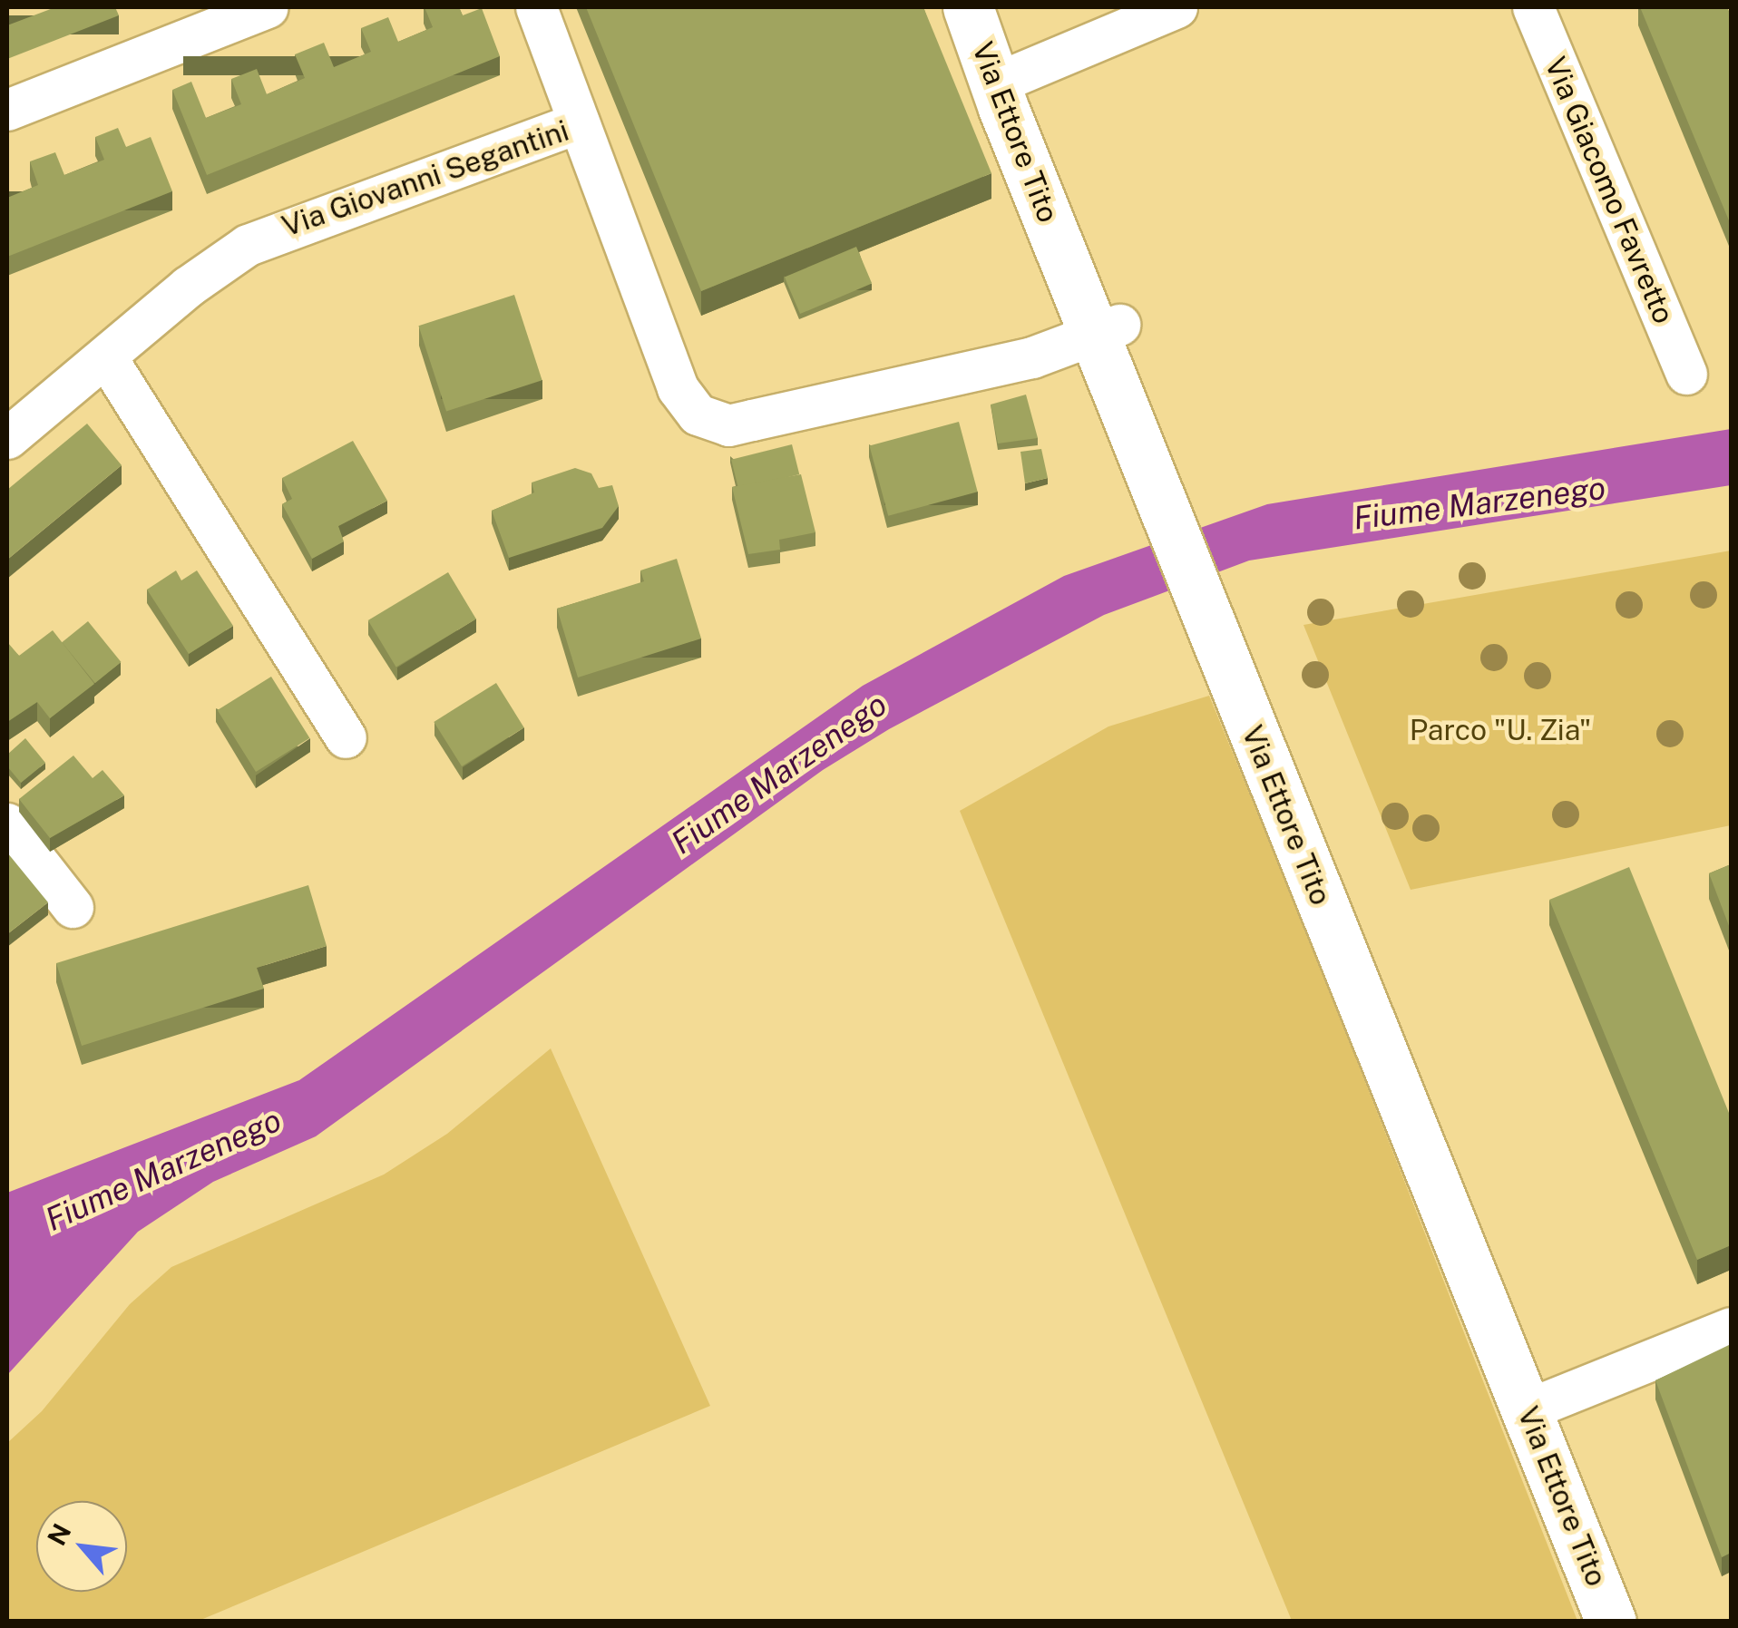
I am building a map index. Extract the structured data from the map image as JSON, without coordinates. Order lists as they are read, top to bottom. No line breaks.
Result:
{"streets":{"street":["Via Ettore Tito","Via Giovanni Segantini","Via Giacomo Favretto"]},"crossings":[["Via Ettore Tito","Via Giovanni Segantini"]],"water":["Fiume Marzenego"],"parks":["Parco \"U. Zia\""],"north":"top left"}
